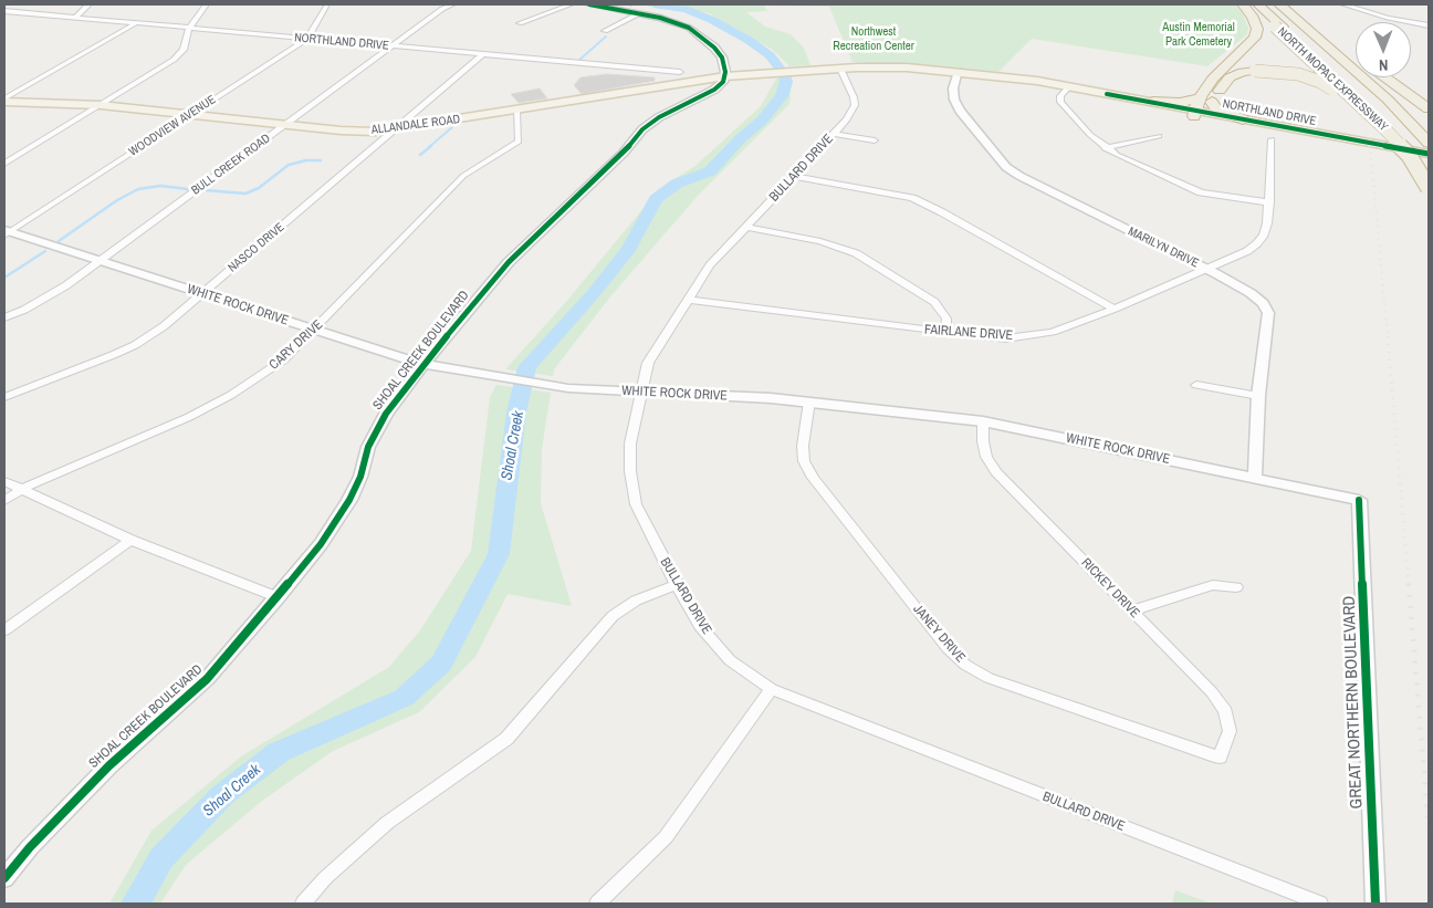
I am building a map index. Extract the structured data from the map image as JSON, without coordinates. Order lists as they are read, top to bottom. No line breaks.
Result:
{"streets":{"highway":["NORTH MOPAC EXPRESSWAY"],"main road":["NORTHLAND DRIVE","ALLANDALE ROAD"],"street":["WOODVIEW AVENUE","BULL CREEK ROAD","BULLARD DRIVE","NASCO DRIVE","MARILYN DRIVE","WHITE ROCK DRIVE","FAIRLANE DRIVE","CARY DRIVE","SHOAL CREEK BOULEVARD","RICKEY DRIVE","JANEY DRIVE","GREAT NORTHERN BOULEVARD"]},"crossings":[["NORTHLAND DRIVE","ALLANDALE ROAD"],["NORTHLAND DRIVE","WOODVIEW AVENUE"],["NORTHLAND DRIVE","BULL CREEK ROAD"],["NORTHLAND DRIVE","BULLARD DRIVE"],["NORTHLAND DRIVE","NASCO DRIVE"],["NORTHLAND DRIVE","MARILYN DRIVE"],["NORTHLAND DRIVE","SHOAL CREEK BOULEVARD"],["ALLANDALE ROAD","WOODVIEW AVENUE"],["ALLANDALE ROAD","BULL CREEK ROAD"],["ALLANDALE ROAD","NASCO DRIVE"],["ALLANDALE ROAD","CARY DRIVE"],["ALLANDALE ROAD","SHOAL CREEK BOULEVARD"],["WOODVIEW AVENUE","WHITE ROCK DRIVE"],["BULL CREEK ROAD","WHITE ROCK DRIVE"],["BULLARD DRIVE","WHITE ROCK DRIVE"],["BULLARD DRIVE","FAIRLANE DRIVE"],["NASCO DRIVE","WHITE ROCK DRIVE"],["MARILYN DRIVE","WHITE ROCK DRIVE"],["MARILYN DRIVE","FAIRLANE DRIVE"],["WHITE ROCK DRIVE","CARY DRIVE"],["WHITE ROCK DRIVE","SHOAL CREEK BOULEVARD"],["WHITE ROCK DRIVE","RICKEY DRIVE"],["WHITE ROCK DRIVE","JANEY DRIVE"],["WHITE ROCK DRIVE","GREAT NORTHERN BOULEVARD"],["RICKEY DRIVE","JANEY DRIVE"]],"water":["Shoal Creek"],"parks":["Austin Memorial Park Cemetery","Northwest Recreation Center"],"north":"bottom"}
